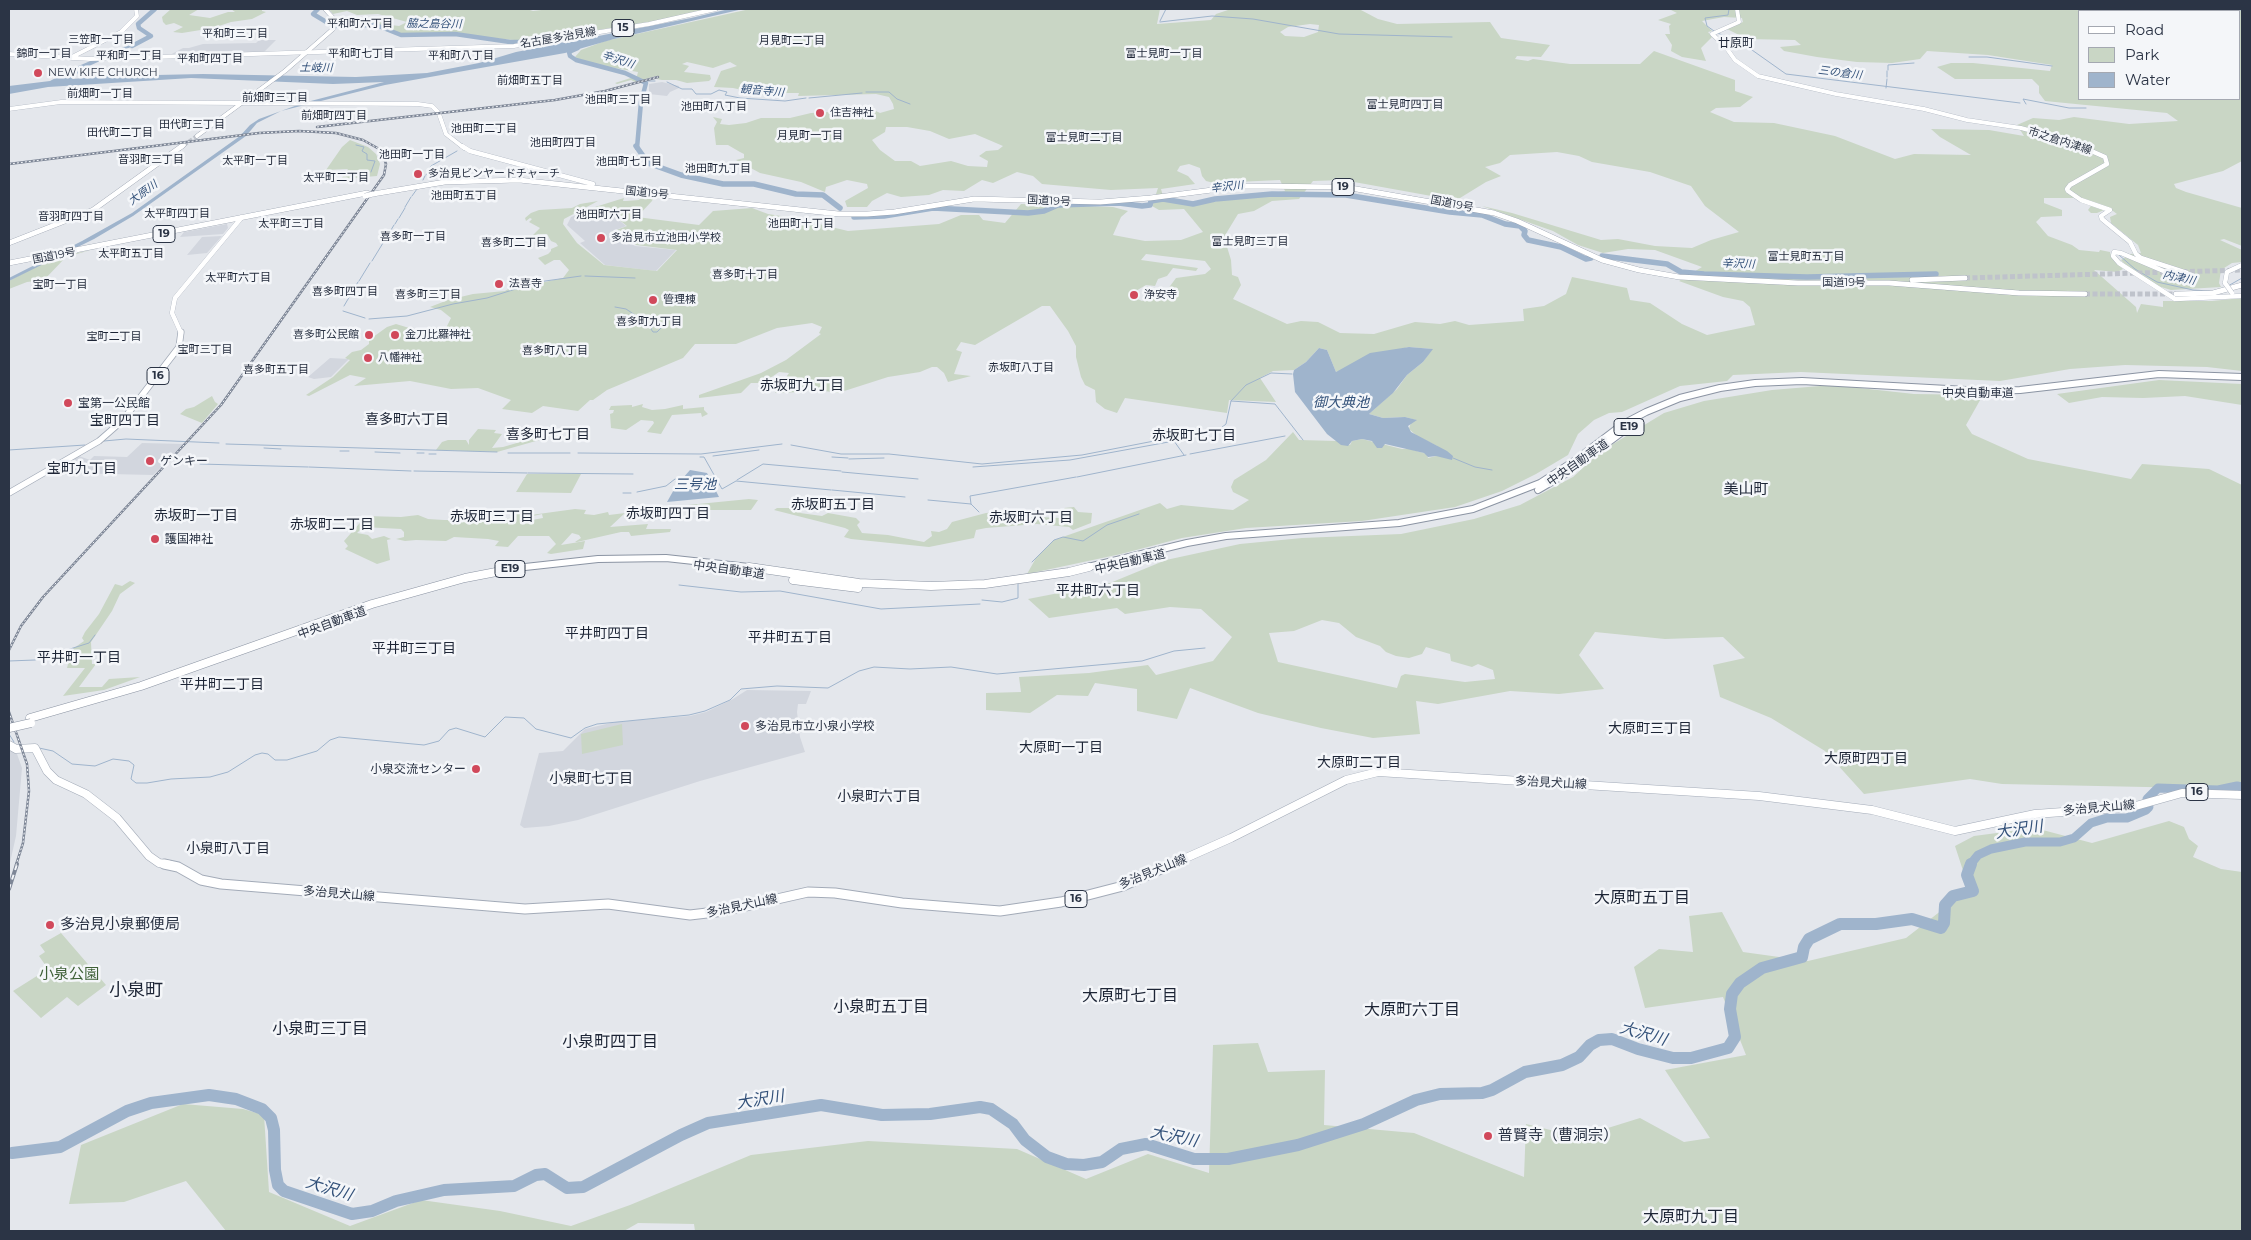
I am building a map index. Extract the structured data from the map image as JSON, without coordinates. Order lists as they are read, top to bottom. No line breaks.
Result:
{"streets":{"highway":["19","国道19号","中央自動車道","E19"],"main road":["15","名古屋多治見線","市之倉内津線","16","多治見犬山線"]},"crossings":[["国道19号","16"]],"districts":["平和町六丁目","平和町三丁目","三笠町一丁目","月見町二丁目","廿原町","錦町一丁目","平和町七丁目","富士見町一丁目","平和町一丁目","平和町八丁目","平和町四丁目","前畑町五丁目","前畑町一丁目","前畑町三丁目","池田町三丁目","富士見町四丁目","池田町八丁目","前畑町四丁目","田代町三丁目","池田町二丁目","田代町二丁目","月見町一丁目","富士見町二丁目","池田町四丁目","池田町一丁目","音羽町三丁目","太平町一丁目","池田町七丁目","池田町九丁目","太平町二丁目","池田町五丁目","太平町四丁目","池田町六丁目","音羽町四丁目","太平町三丁目","池田町十丁目","喜多町一丁目","富士見町三丁目","喜多町二丁目","太平町五丁目","富士見町五丁目","喜多町十丁目","太平町六丁目","宝町一丁目","喜多町四丁目","喜多町三丁目","喜多町九丁目","宝町二丁目","宝町三丁目","喜多町八丁目","赤坂町八丁目","喜多町五丁目","赤坂町九丁目","喜多町六丁目","宝町四丁目","喜多町七丁目","赤坂町七丁目","宝町九丁目","美山町","赤坂町五丁目","赤坂町四丁目","赤坂町一丁目","赤坂町三丁目","赤坂町六丁目","赤坂町二丁目","平井町六丁目","平井町四丁目","平井町五丁目","平井町三丁目","平井町一丁目","平井町二丁目","大原町三丁目","大原町一丁目","大原町四丁目","大原町二丁目","小泉町七丁目","小泉町六丁目","小泉町八丁目","大原町五丁目","小泉町","大原町七丁目","小泉町五丁目","大原町六丁目","小泉町三丁目","小泉町四丁目","大原町九丁目"],"water":["脇之島谷川","辛沢川","土岐川","三の倉川","観音寺川","大原川","内津川","御大典池","三号池","大沢川"],"parks":["小泉公園"],"places":["NEW KIFE CHURCH","住吉神社","多治見ビンヤードチャーチ","多治見市立池田小学校","法喜寺","浄安寺","管理棟","喜多町公民館","金刀比羅神社","八幡神社","宝第一公民館","ゲンキー","護国神社","多治見市立小泉小学校","小泉交流センター","多治見小泉郵便局","普賢寺（曹洞宗）"],"legend":["Road","Park","Water"]}
